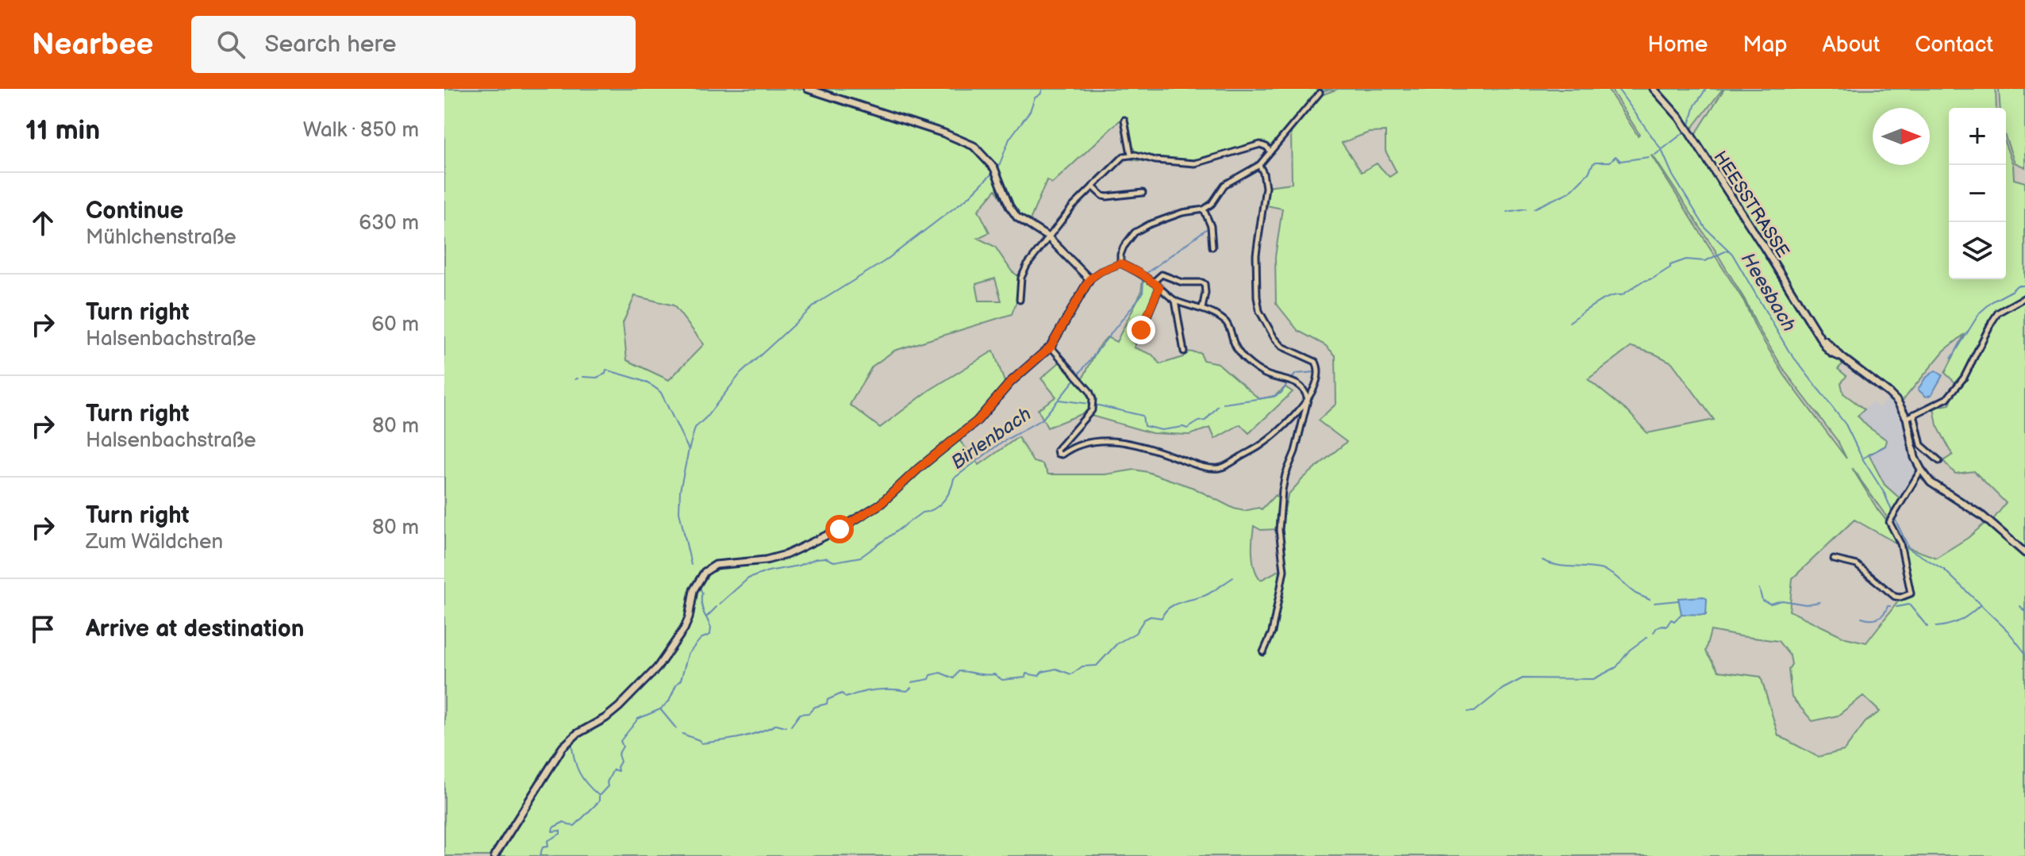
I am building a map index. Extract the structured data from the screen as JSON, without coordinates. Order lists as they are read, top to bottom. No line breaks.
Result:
{"streets":{"street":["HEESSTRASSE"]},"water":["Heesbach","Birlenbach"],"north":"right","page":{"header":"Nearbee","search":"Search here","nav":["Home","Map","About","Contact"],"heading":["11 min","Walk · 850 m"],"map_buttons":["+","−"],"list":[["Continue","Mühlchenstraße","630 m"],["Turn right","Halsenbachstraße","60 m"],["Turn right","Halsenbachstraße","80 m"],["Turn right","Zum Wäldchen","80 m"],"Arrive at destination"]}}
